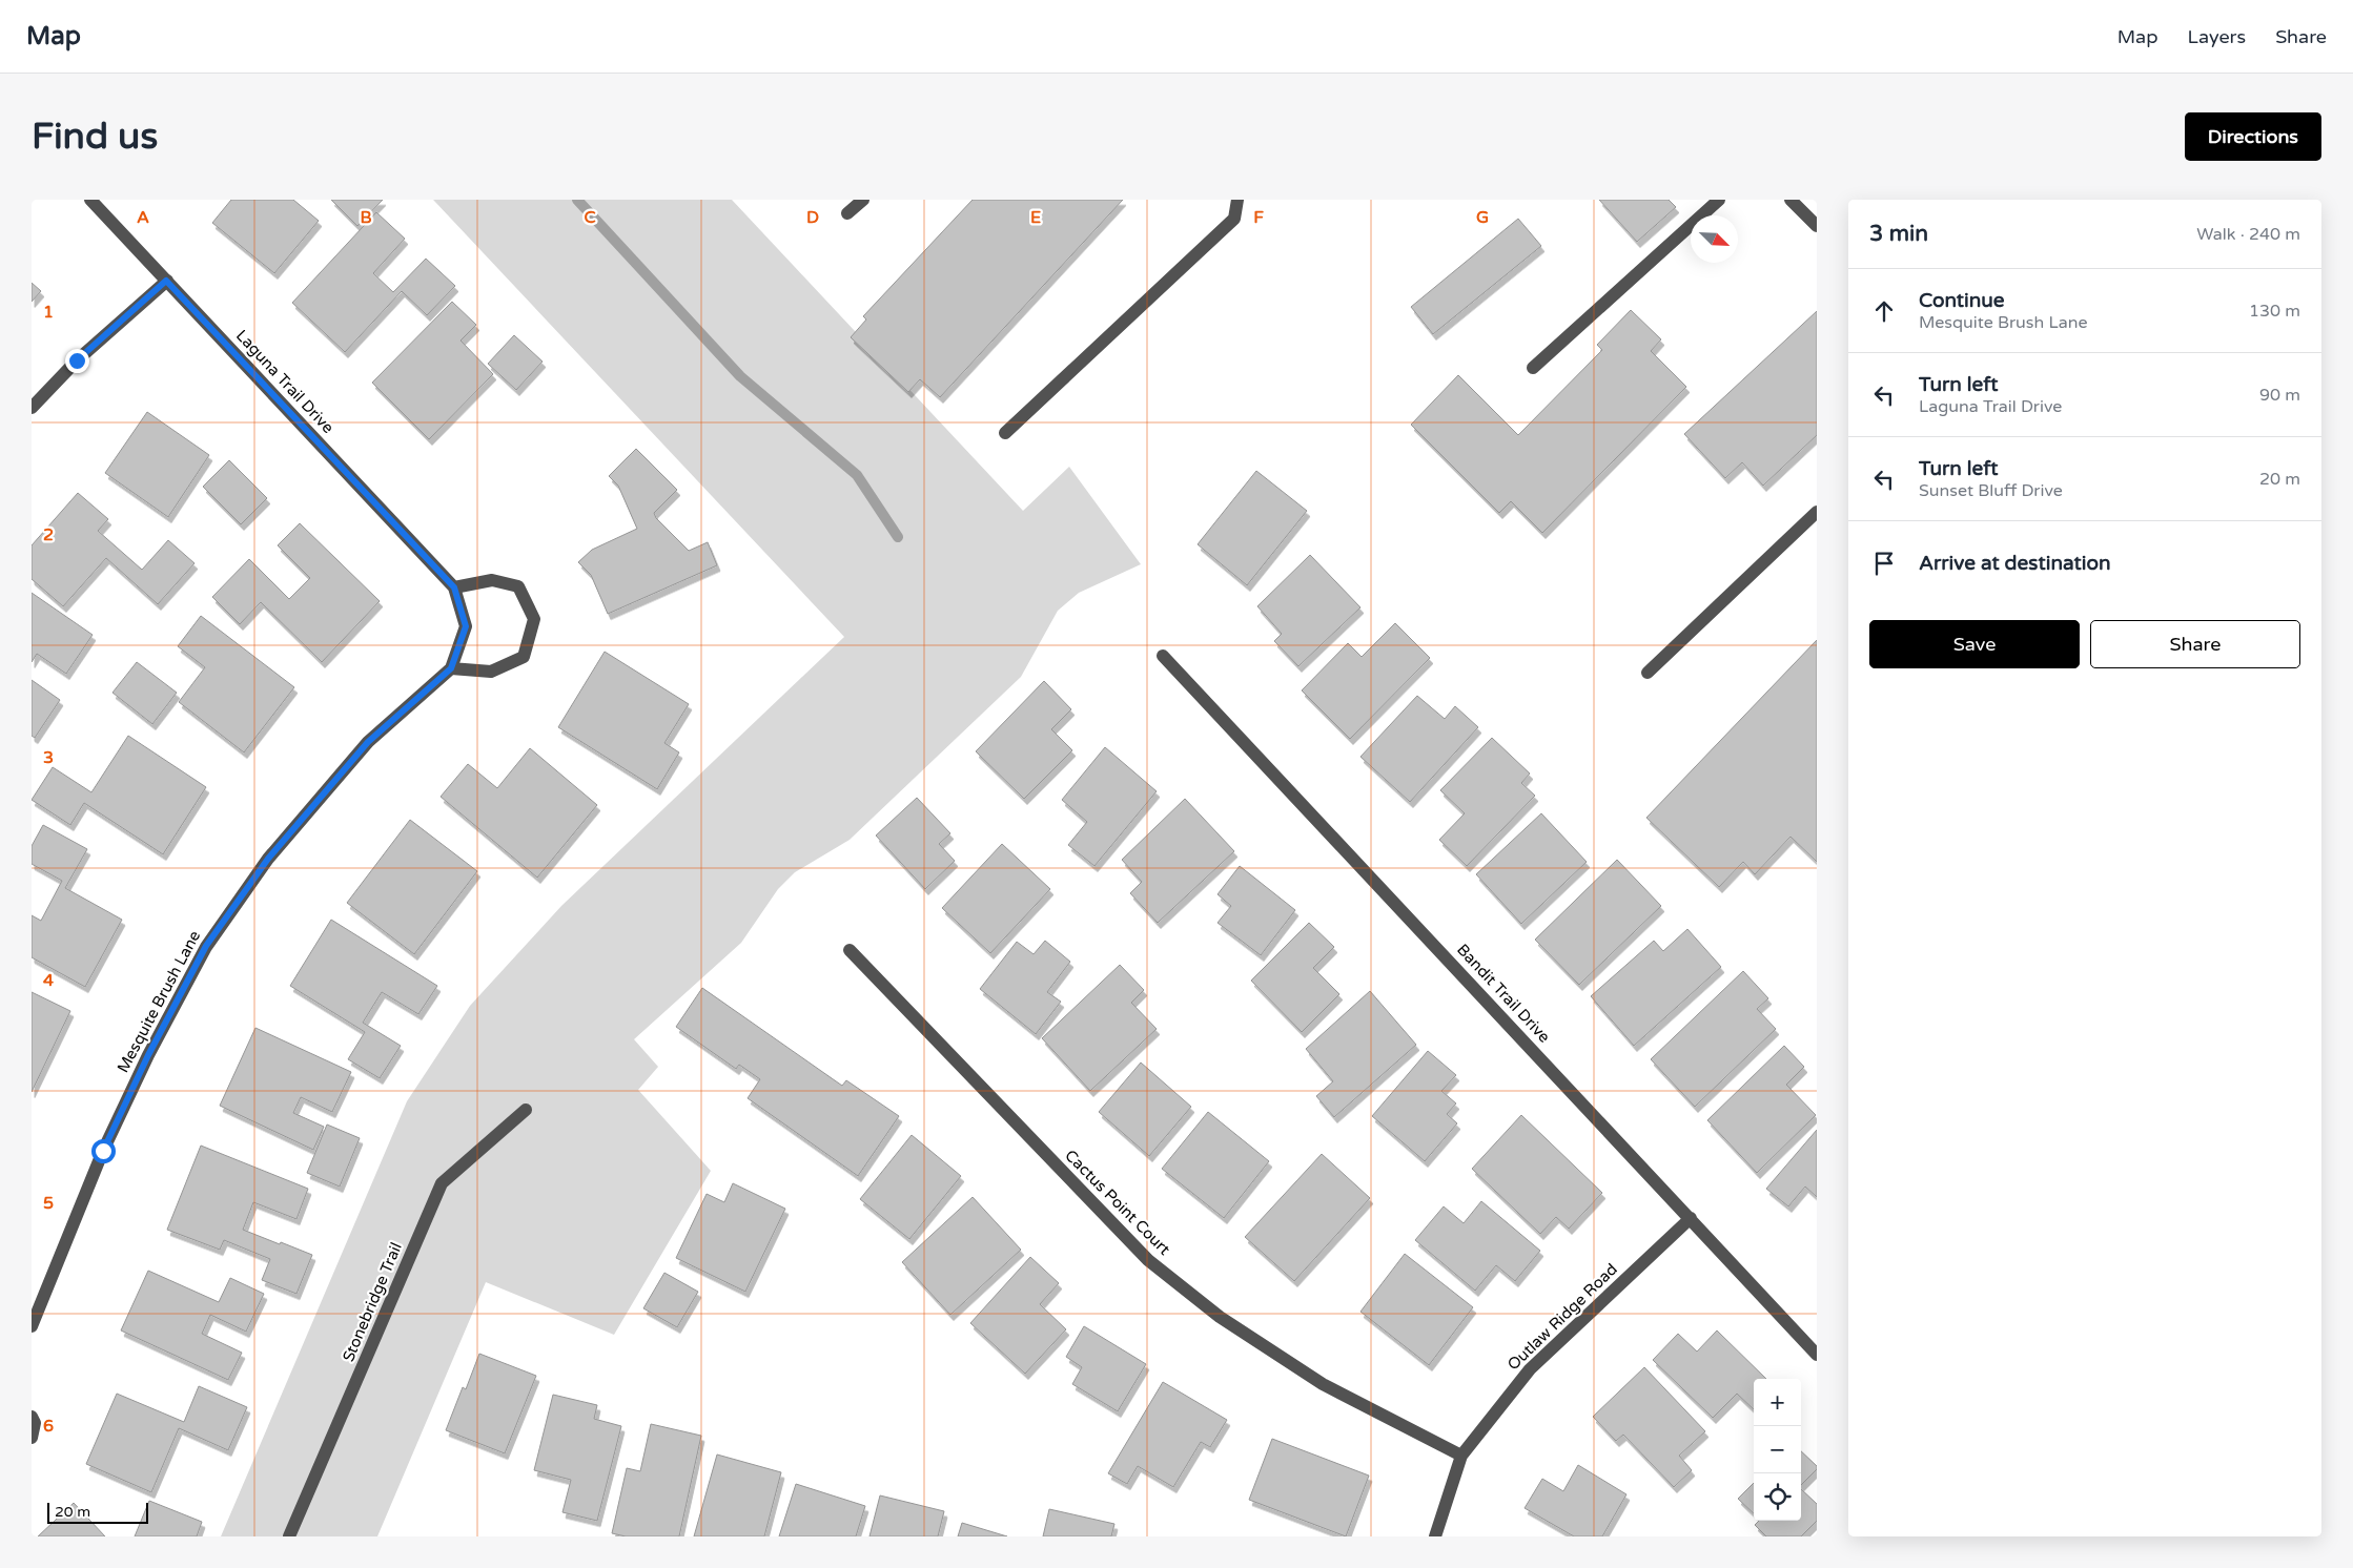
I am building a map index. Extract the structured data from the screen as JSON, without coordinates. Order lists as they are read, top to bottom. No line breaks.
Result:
{"streets":{"street":["Laguna Trail Drive","Bandit Trail Drive","Mesquite Brush Lane","Cactus Point Court","Stonebridge Trail","Outlaw Ridge Road"]},"crossings":[["Laguna Trail Drive","Mesquite Brush Lane"],["Bandit Trail Drive","Outlaw Ridge Road"],["Cactus Point Court","Outlaw Ridge Road"]],"scale_bar":"20 m","north":"bottom right","page":{"header":"Map","nav":["Map","Layers","Share"],"buttons":["Directions",["Save","Share"]],"title":"Find us","heading":["3 min","Walk · 240 m"],"list":[["Continue","Mesquite Brush Lane","130 m"],["Turn left","Laguna Trail Drive","90 m"],["Turn left","Sunset Bluff Drive","20 m"],"Arrive at destination"],"map_buttons":["+","−"],"scale":"20 m"},"grid":{"columns":["A","B","C","D","E","F","G"],"rows":["1","2","3","4","5","6"]}}
